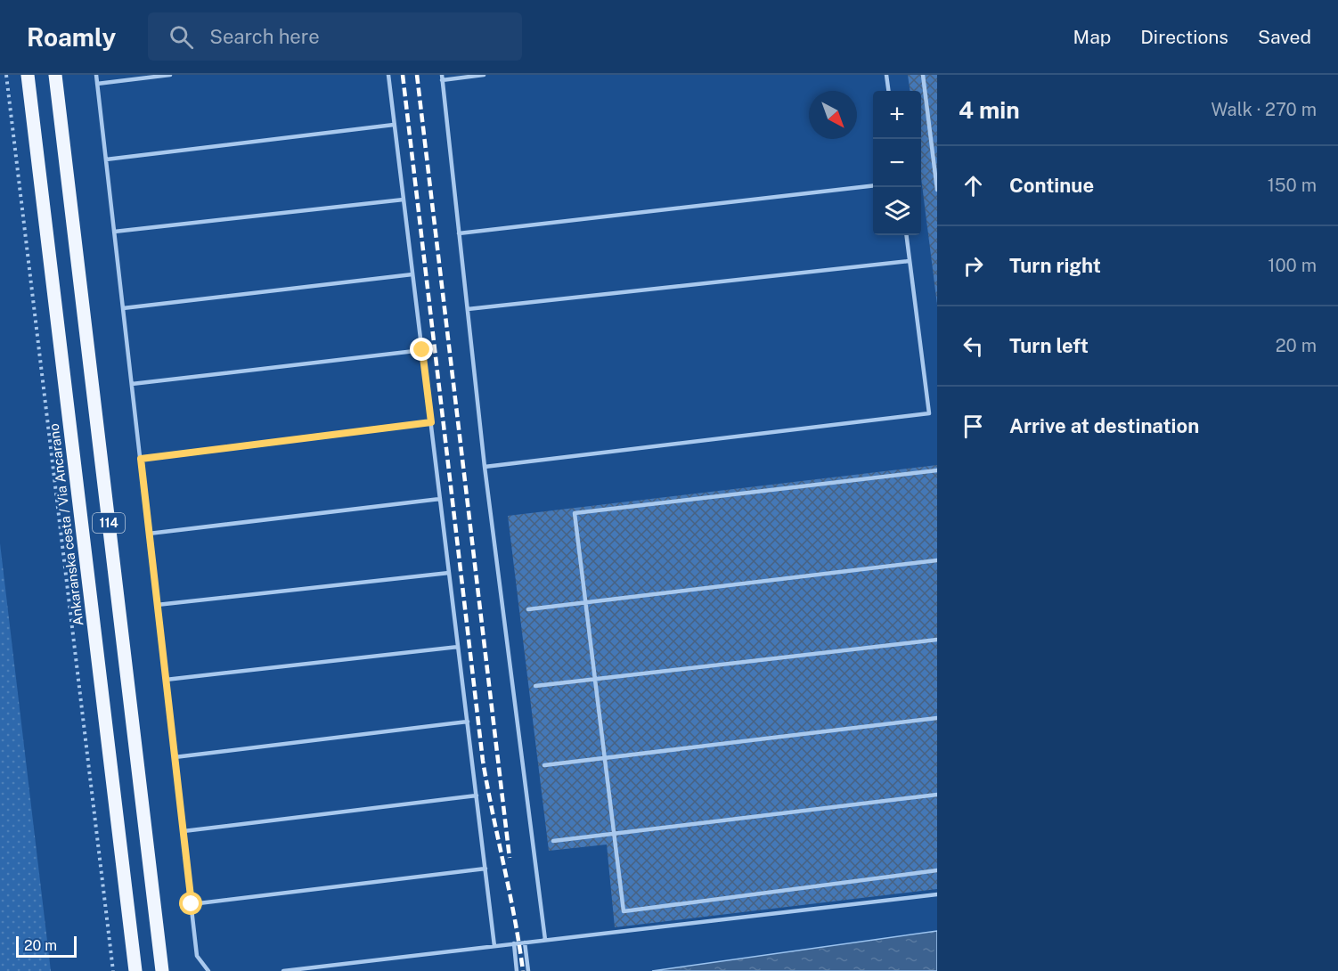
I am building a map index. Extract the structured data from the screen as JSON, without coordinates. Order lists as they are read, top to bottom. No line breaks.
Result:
{"streets":{"main road":["114","Ankaranska cesta / Via Ancarano"]},"scale_bar":"20 m","north":"bottom right","page":{"header":"Roamly","search":"Search here","nav":["Map","Directions","Saved"],"heading":["4 min","Walk · 270 m"],"map_buttons":["+","−"],"list":[["Continue","150 m"],["Turn right","100 m"],["Turn left","20 m"],"Arrive at destination"],"scale":"20 m"}}
